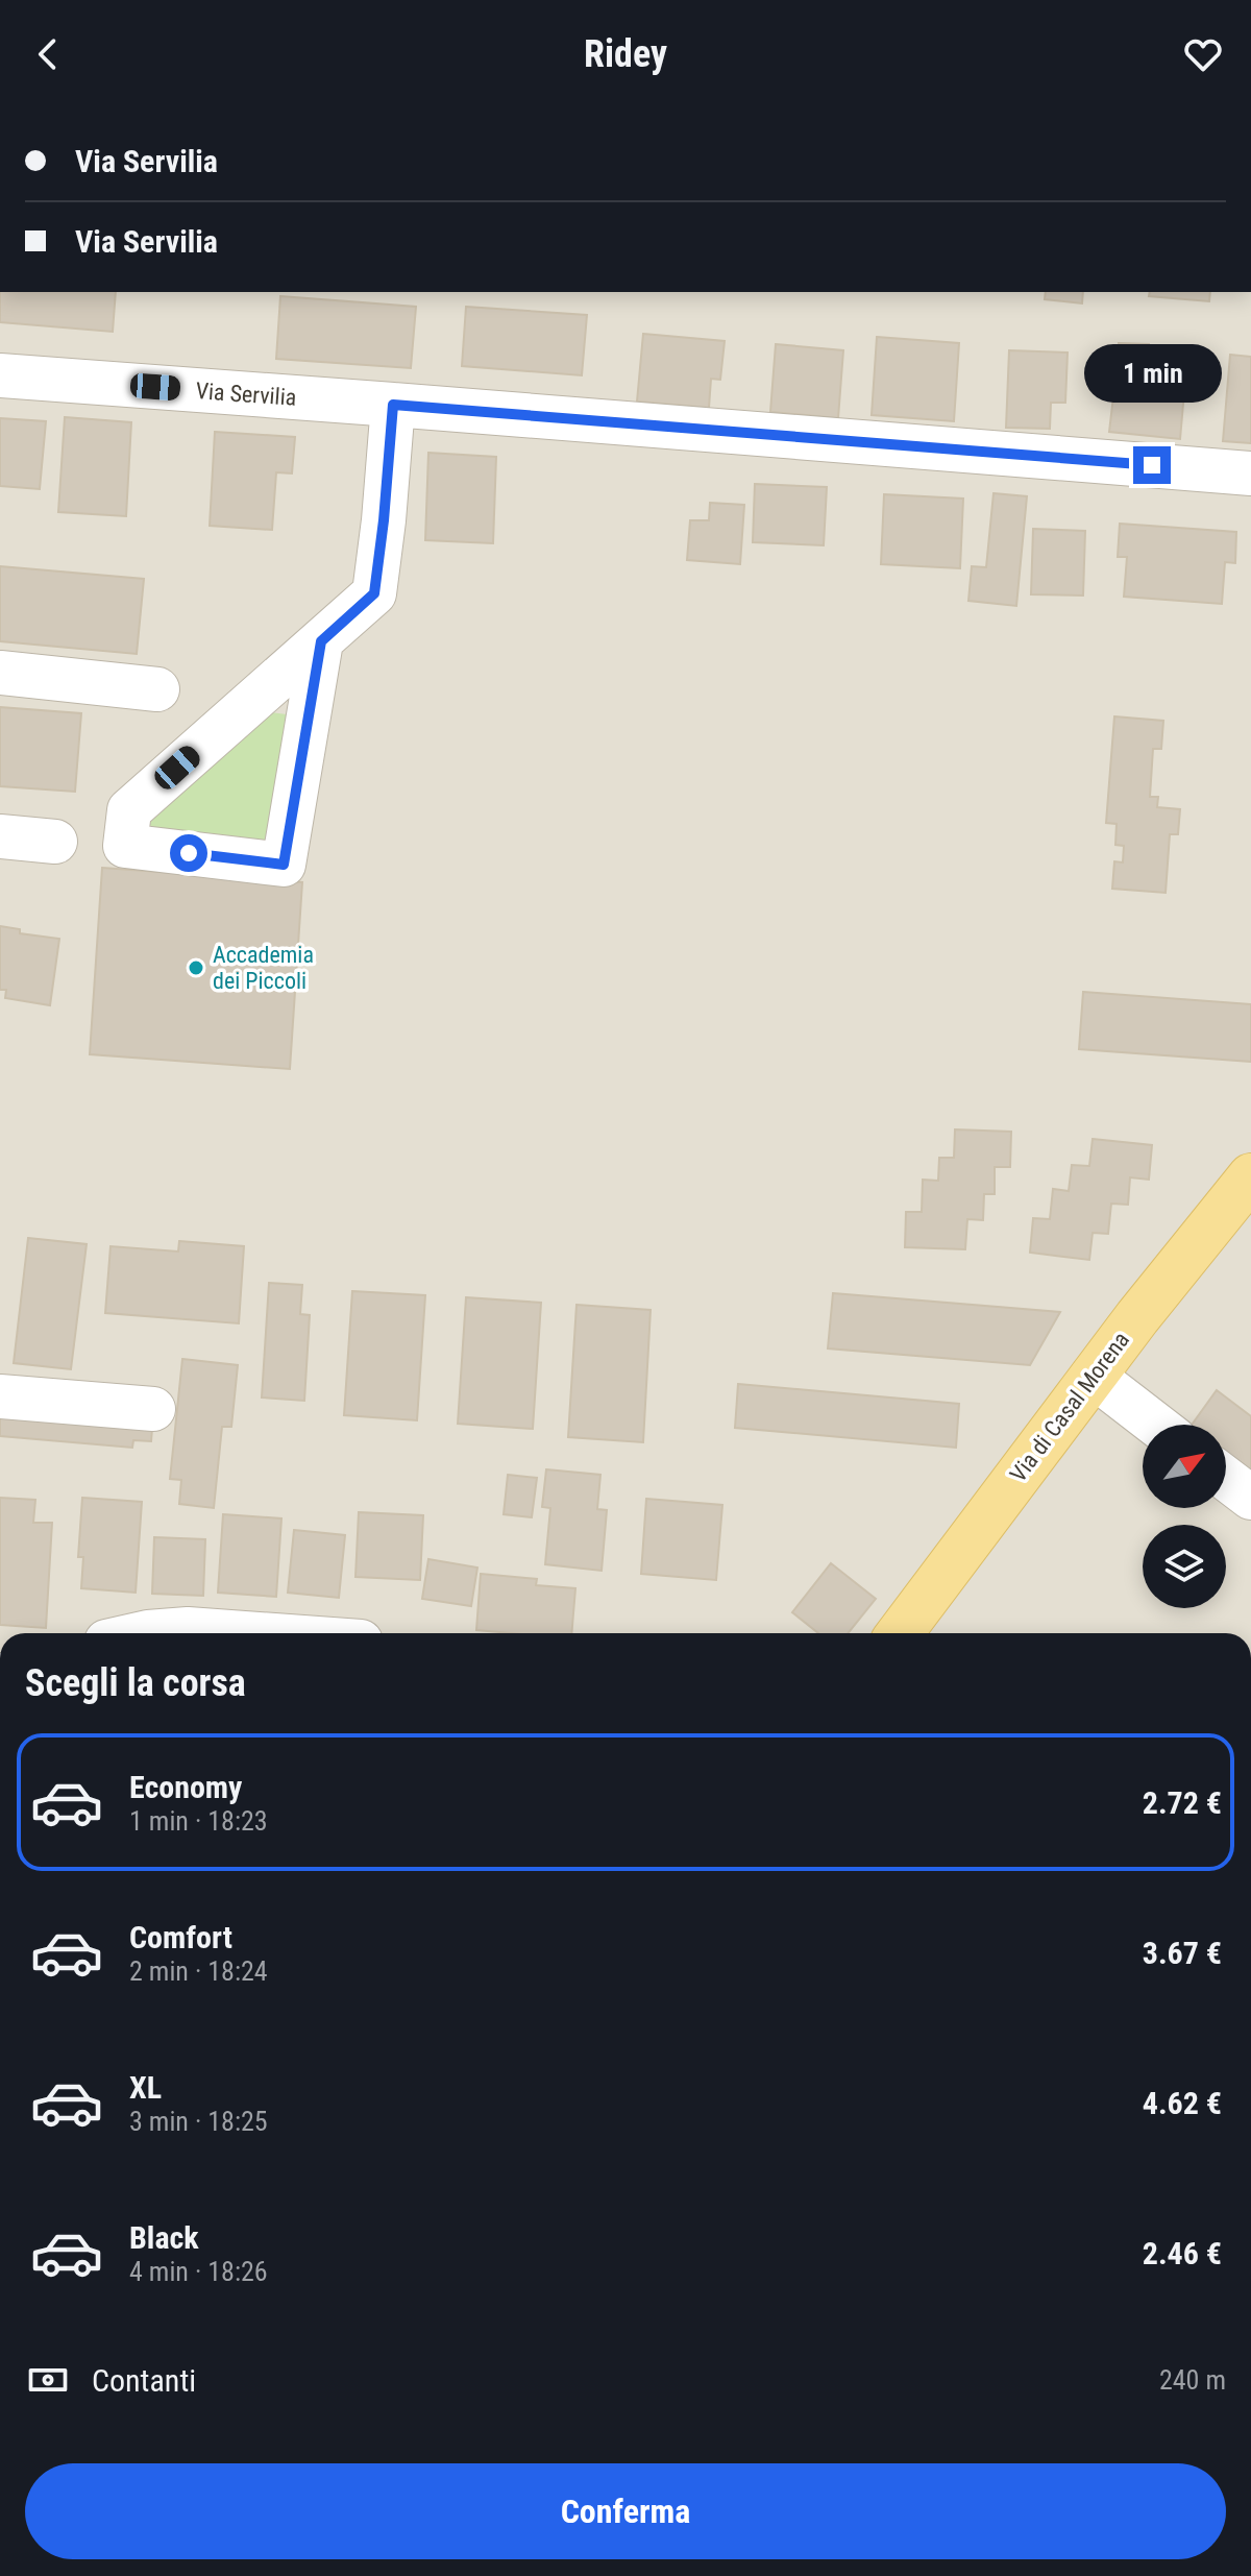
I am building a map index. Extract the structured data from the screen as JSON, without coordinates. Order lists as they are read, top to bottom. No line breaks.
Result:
{"streets":{"main road":["Via di Casal Morena"],"street":["Via Servilia"]},"places":["Accademia dei Piccoli"],"north":"top right","page":{"header":"Ridey","banner":["Via Servilia","Via Servilia"],"bubble":"1 min","heading":"Scegli la corsa","list":[{"name":"Economy","note":"1 min · 18:23","value":"2.72 €"},{"name":"Comfort","note":"2 min · 18:24","value":"3.67 €"},{"name":"XL","note":"3 min · 18:25","value":"4.62 €"},{"name":"Black","note":"4 min · 18:26","value":"2.46 €"}],"pay":["Contanti","240 m"],"buttons":"Conferma"}}
